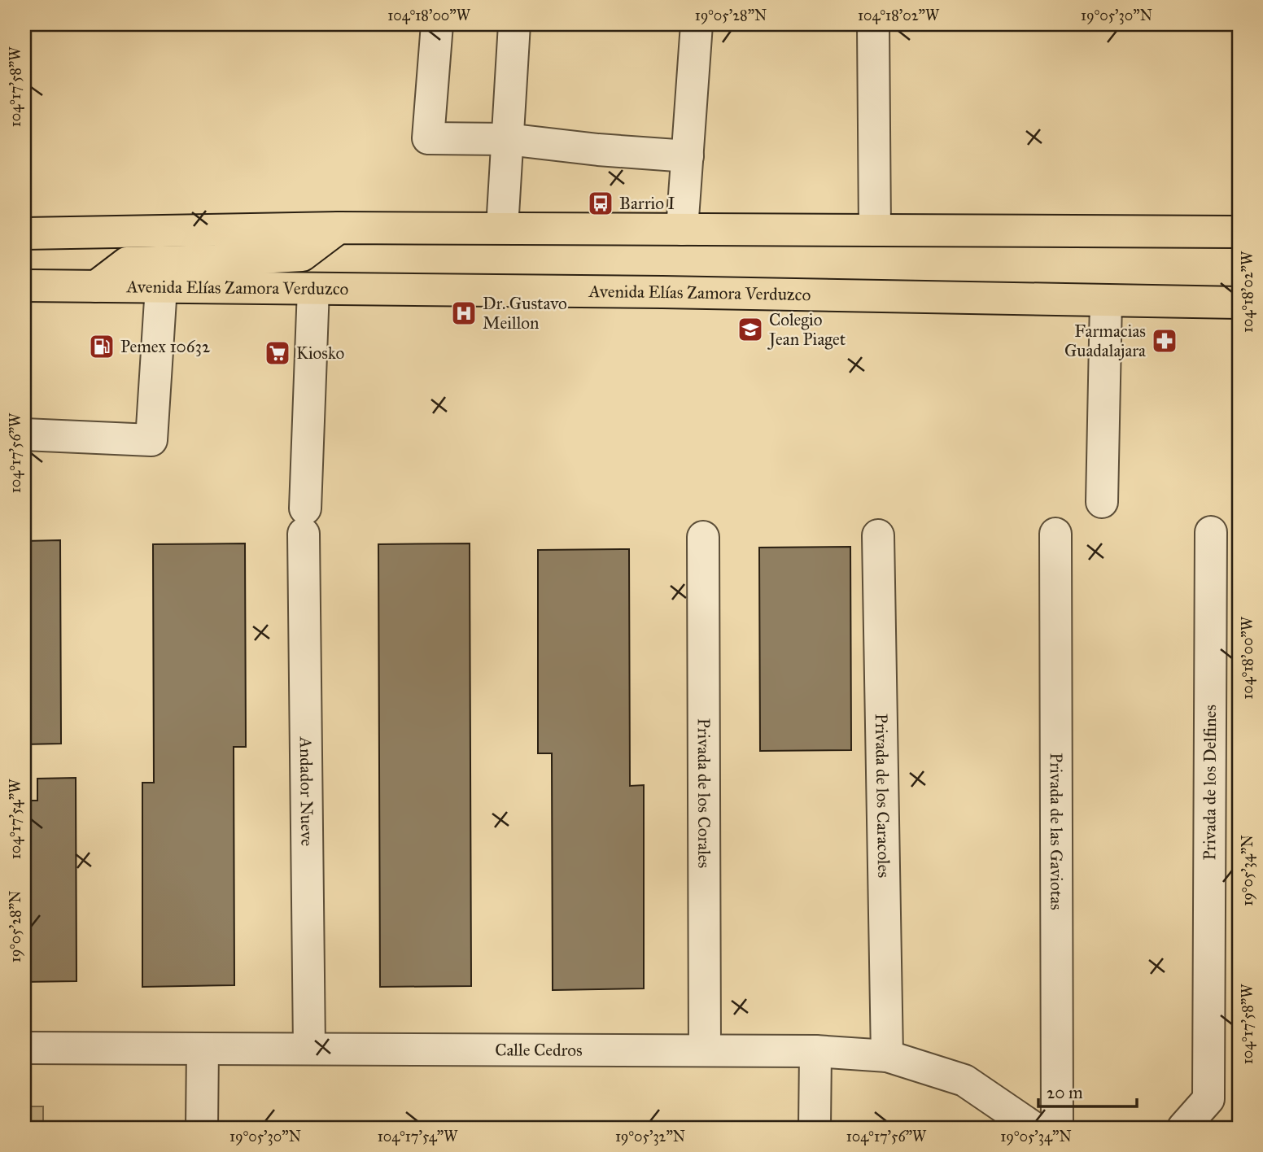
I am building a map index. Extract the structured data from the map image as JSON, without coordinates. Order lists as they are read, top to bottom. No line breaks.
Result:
{"streets":{"main road":["Avenida Elías Zamora Verduzco"],"street":["Privada de los Delfines","Andador Nueve","Privada de los Corales","Privada de los Caracoles","Privada de las Gaviotas","Calle Cedros"]},"crossings":[["Avenida Elías Zamora Verduzco","Andador Nueve"],["Andador Nueve","Calle Cedros"],["Privada de los Corales","Calle Cedros"],["Privada de los Caracoles","Calle Cedros"]],"places":{"bus stop":["Barrio I"],"hospital":["Dr. Gustavo Meillon"],"school or university":["Colegio Jean Piaget"],"pharmacy":["Farmacias Guadalajara"],"fuel station":["Pemex 10632"],"supermarket":["Kiosko"]},"scale_bar":"20 m","coordinates":["104°18'00\"W","19°05'28\"N","104°18'02\"W","19°05'30\"N","104°17'58\"W","104°17'56\"W","104°17'54\"W","19°05'34\"N","19°05'32\"N"]}
